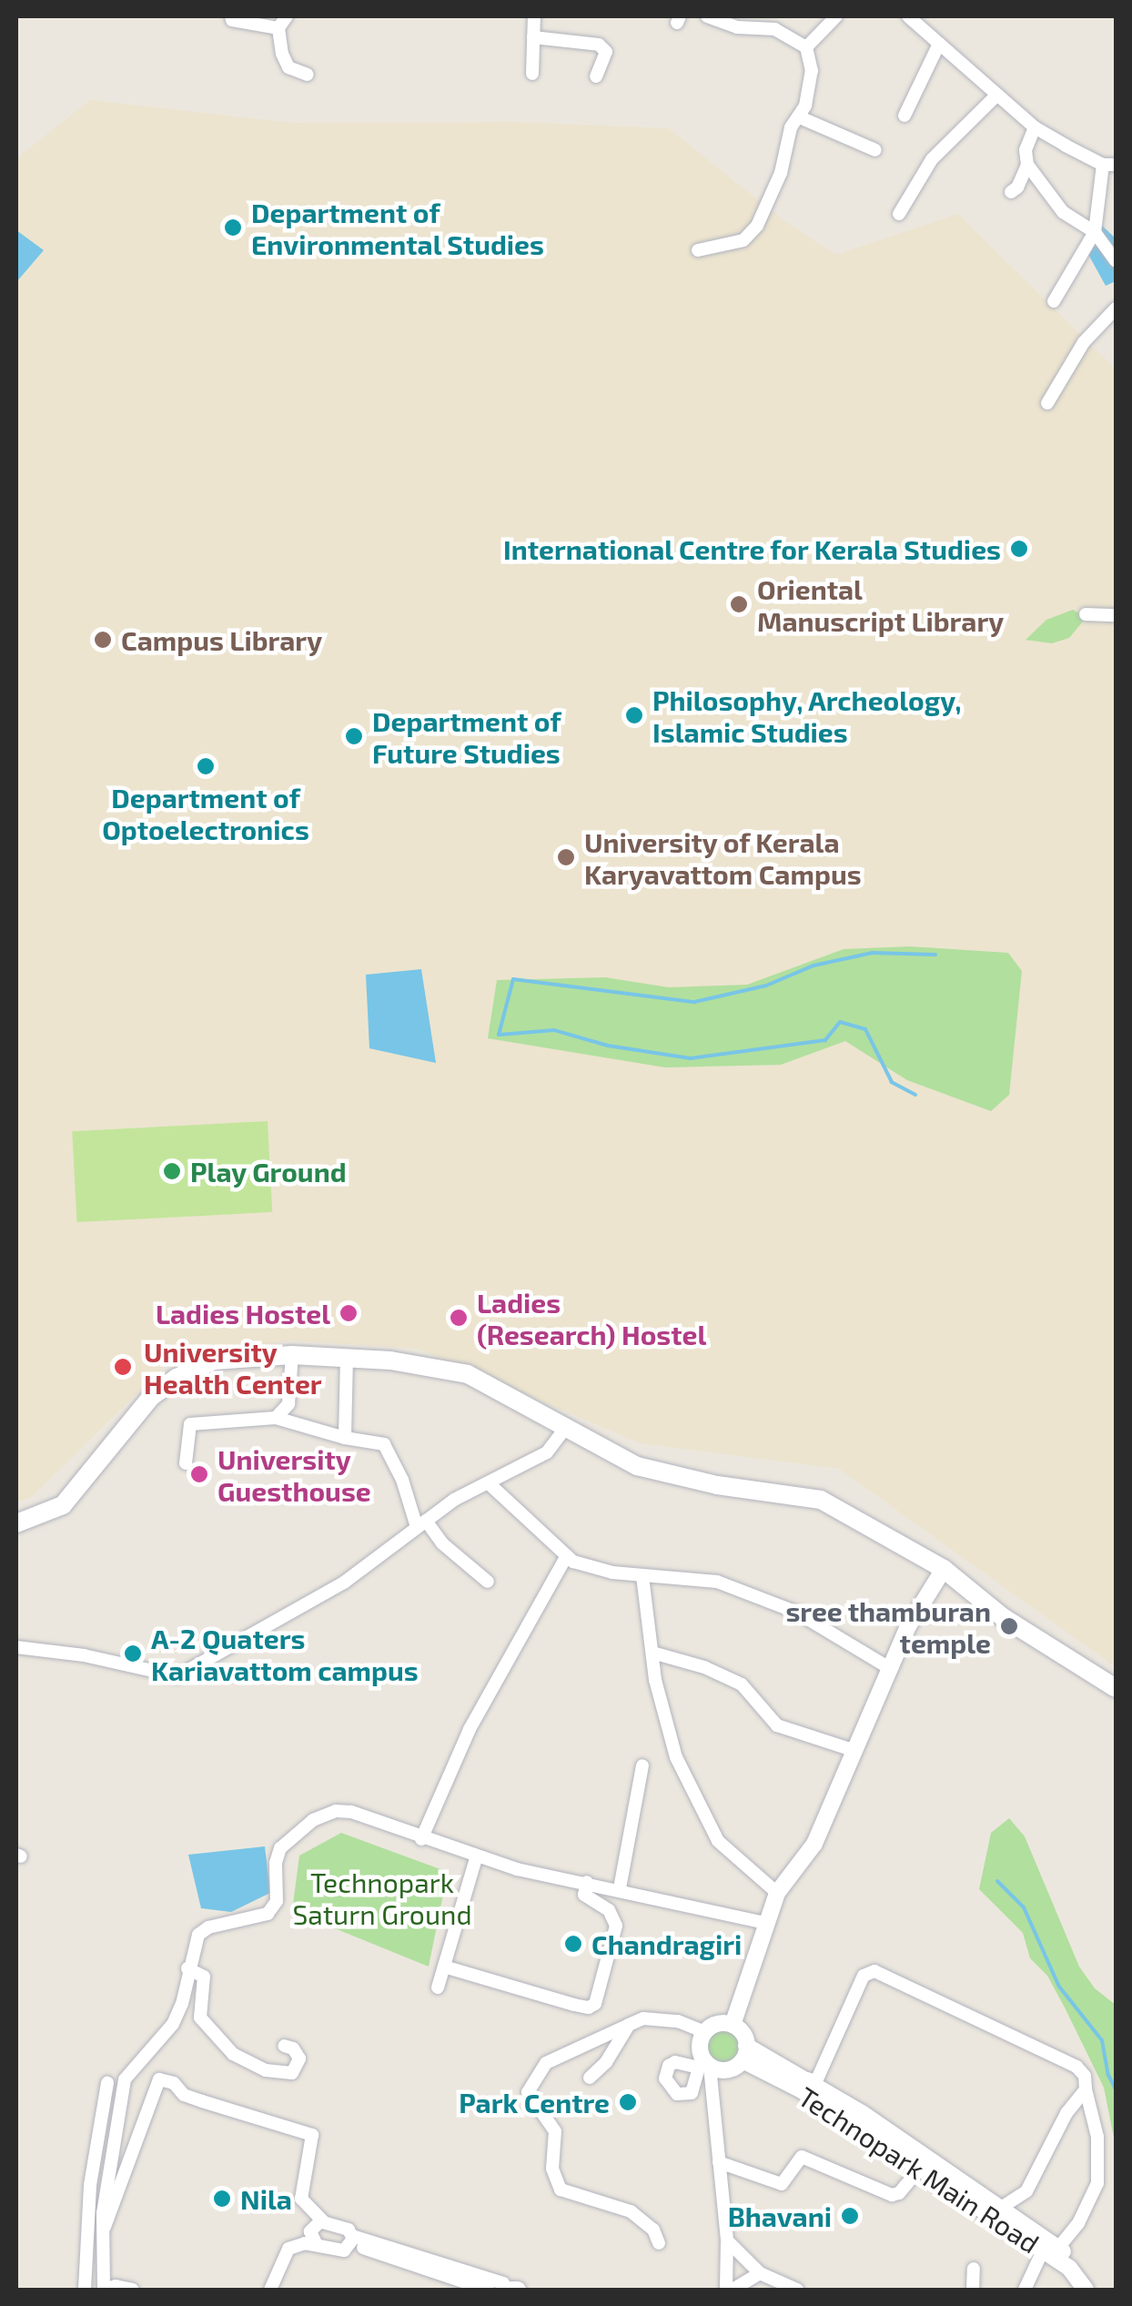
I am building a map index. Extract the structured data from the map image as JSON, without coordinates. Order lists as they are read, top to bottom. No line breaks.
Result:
{"streets":{"street":["Technopark Main Road"]},"parks":["Technopark Saturn Ground"],"places":["Department of Environmental Studies","International Centre for Kerala Studies","Oriental Manuscript Library","Campus Library","Philosophy, Archeology, Islamic Studies","Department of Future Studies","Department of Optoelectronics","University of Kerala Karyavattom Campus","Play Ground","Ladies Hostel","Ladies (Research) Hostel","University Health Center","University Guesthouse","sree thamburan temple","A-2 Quaters Kariavattom campus","Chandragiri","Park Centre","Nila","Bhavani"]}
